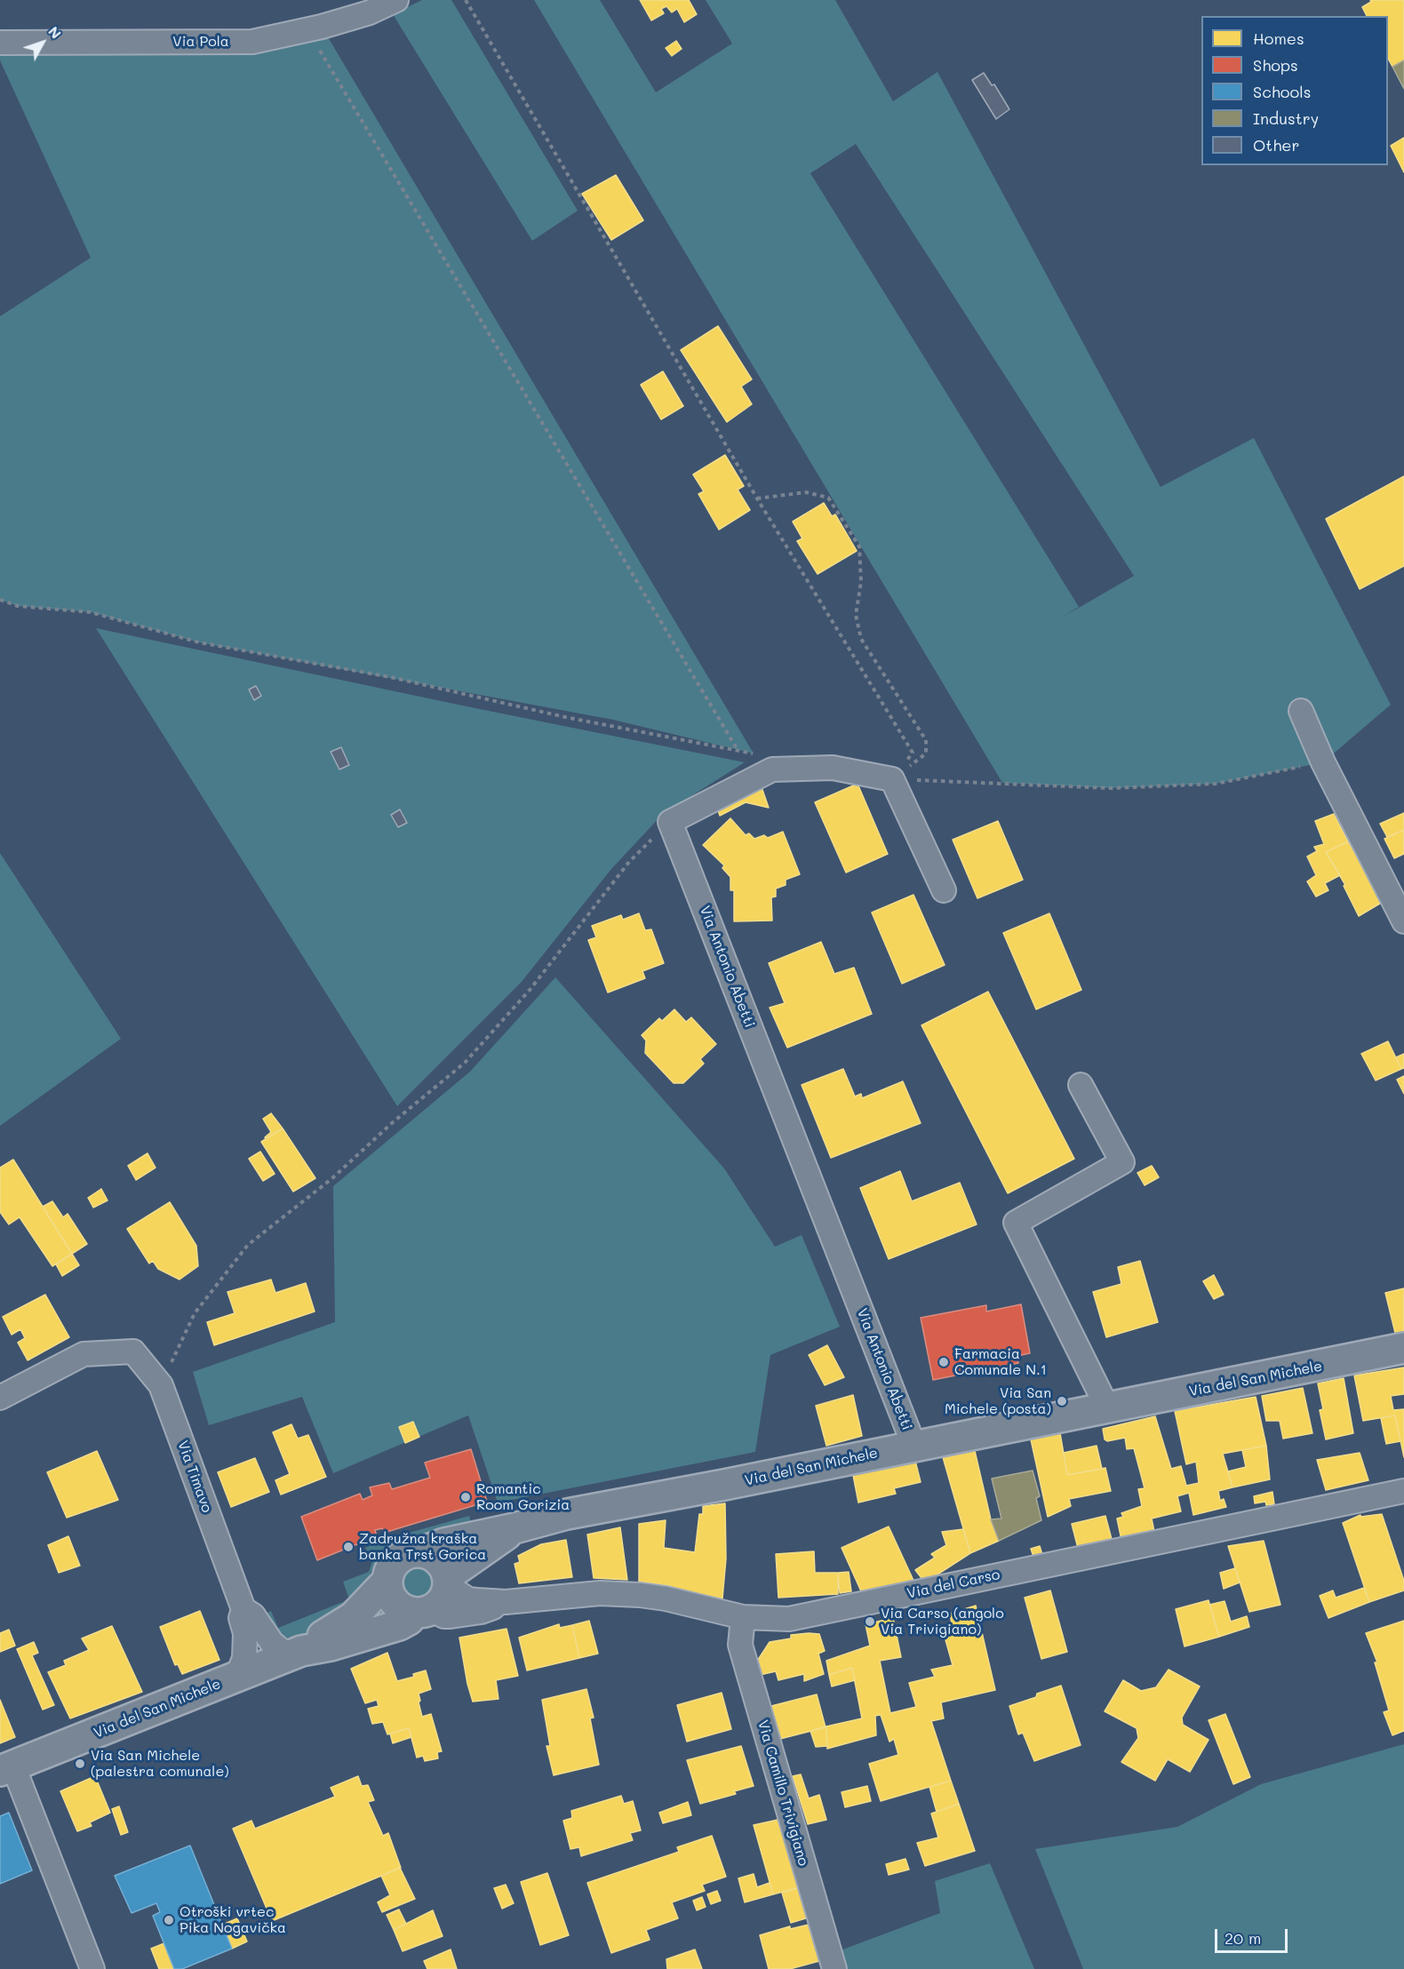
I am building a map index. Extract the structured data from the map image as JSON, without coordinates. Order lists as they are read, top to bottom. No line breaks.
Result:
{"streets":{"main road":["Via del San Michele"],"street":["Via Pola","Via Antonio Abetti","Via Timavo","Via del Carso","Via Camillo Trivigiano"]},"crossings":[["Via Antonio Abetti","Via del San Michele"],["Via del San Michele","Via Timavo"],["Via del San Michele","Via del Carso"],["Via del Carso","Via Camillo Trivigiano"]],"places":["Farmacia Comunale N.1","Via San Michele (posta)","Romantic Room Gorizia","Zadružna kraška banka Trst Gorica","Via Carso (angolo Via Trivigiano)","Via San Michele (palestra comunale)","Otroški vrtec Pika Nogavička"],"legend":["Homes","Shops","Schools","Industry","Other"],"scale_bar":"20 m","north":"top right"}
